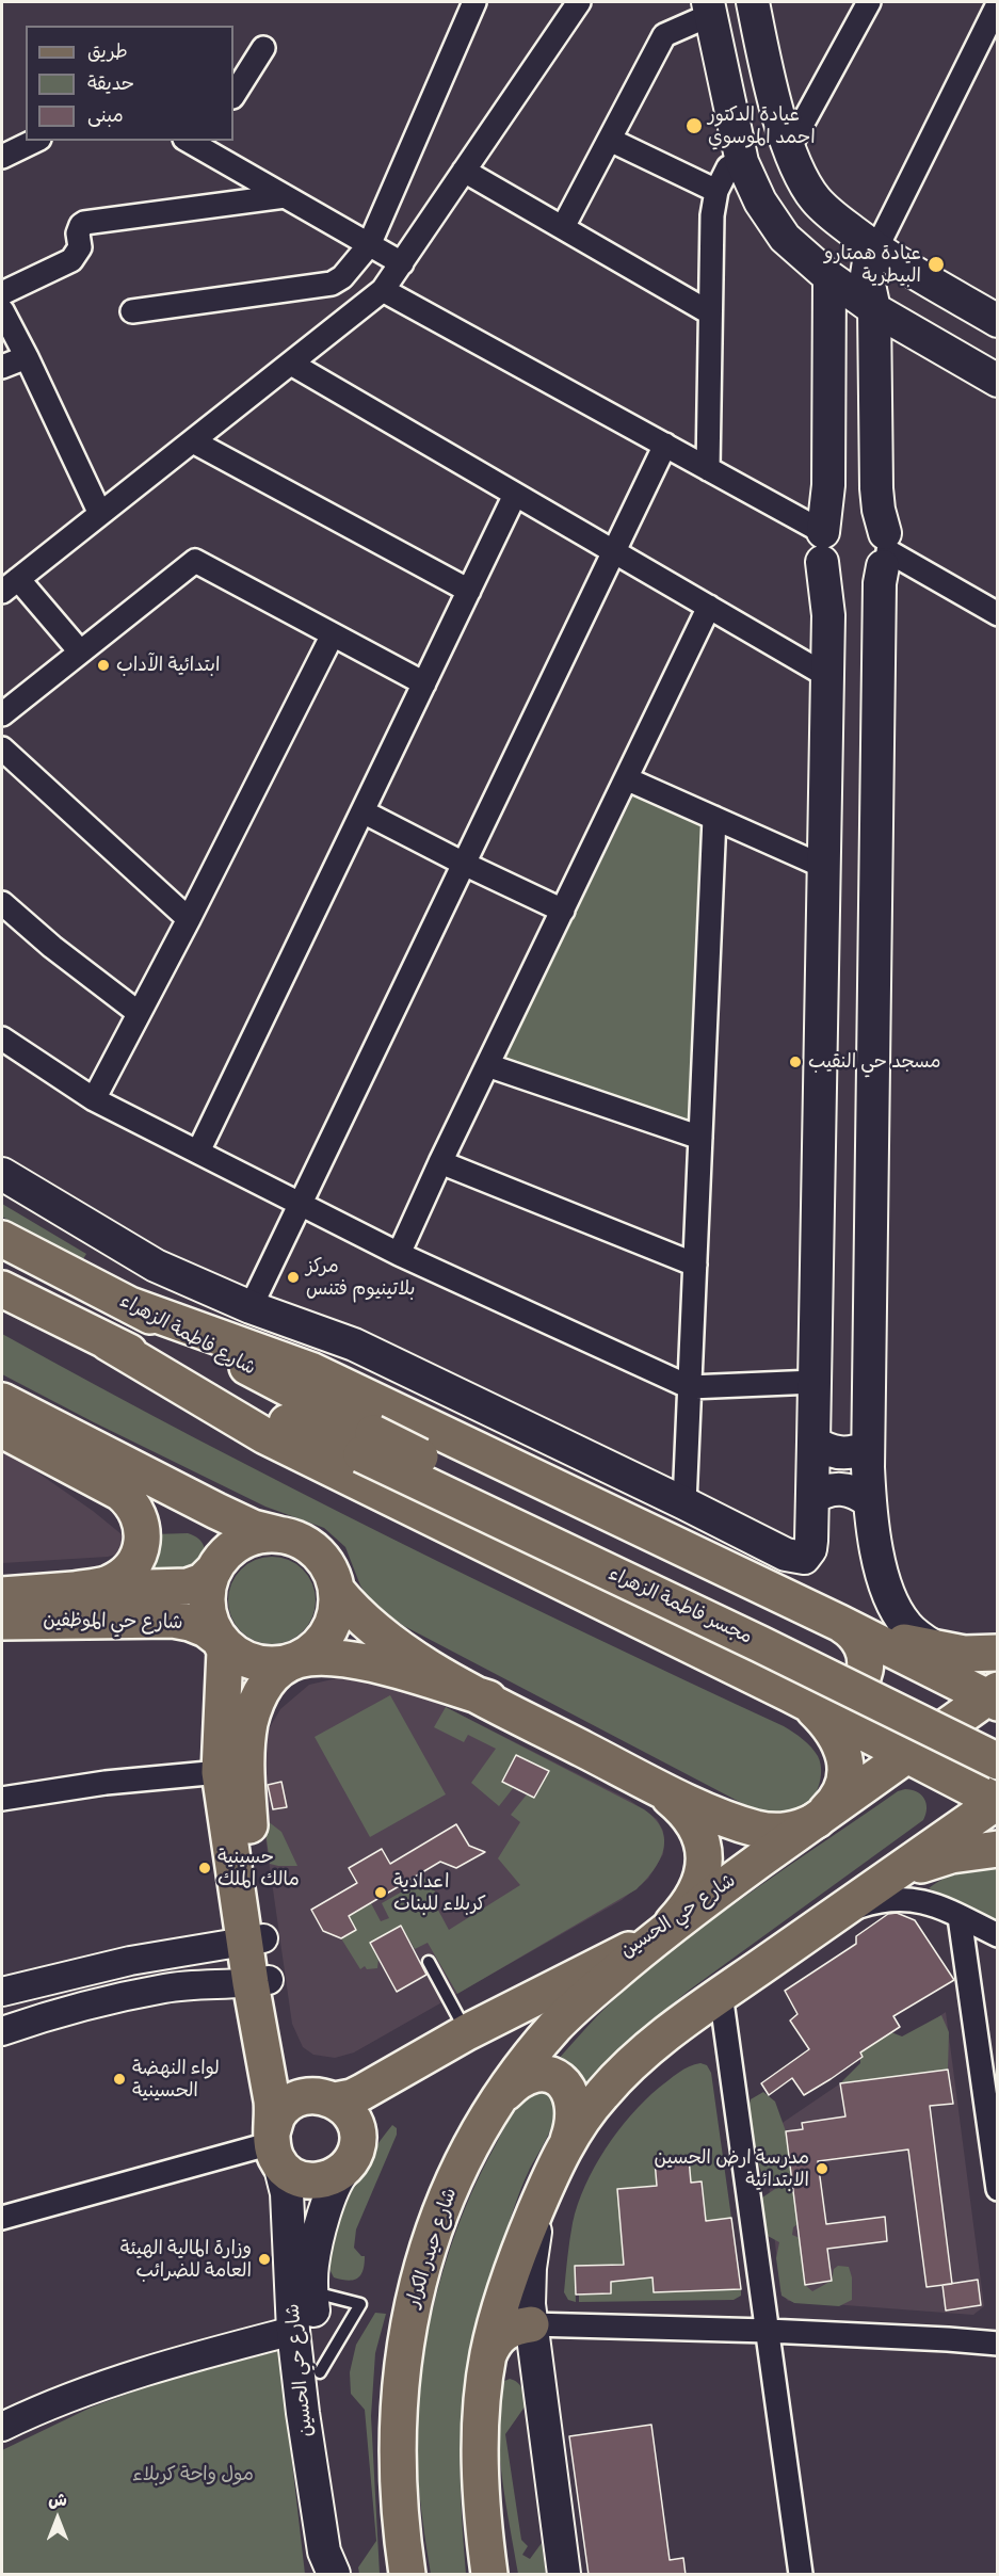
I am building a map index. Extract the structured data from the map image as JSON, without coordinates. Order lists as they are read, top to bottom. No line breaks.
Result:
{"streets":{"main road":["شارع فاطمة الزهراء","مجسر فاطمة الزهراء","شارع حي الموظفين","شارع حي الحسين","شارع حيدر الكرار"]},"crossings":[["شارع فاطمة الزهراء","مجسر فاطمة الزهراء"],["شارع حي الحسين","شارع حيدر الكرار"]],"parks":["مول واحة كربلاء"],"places":["عيادة الدكتور احمد الموسوي","عيادة همتارو البيطرية","ابتدائية الآداب","مسجد حي النقيب","مركز بلاتينيوم فتنس","حسينية مالك الملك","اعدادية كربلاء للبنات","لواء النهضة الحسينية","مدرسة ارض الحسين الابتدائية","وزارة المالية الهيئة العامة للضرائب"],"legend":["طريق","حديقة","مبنى"],"north":"top"}
